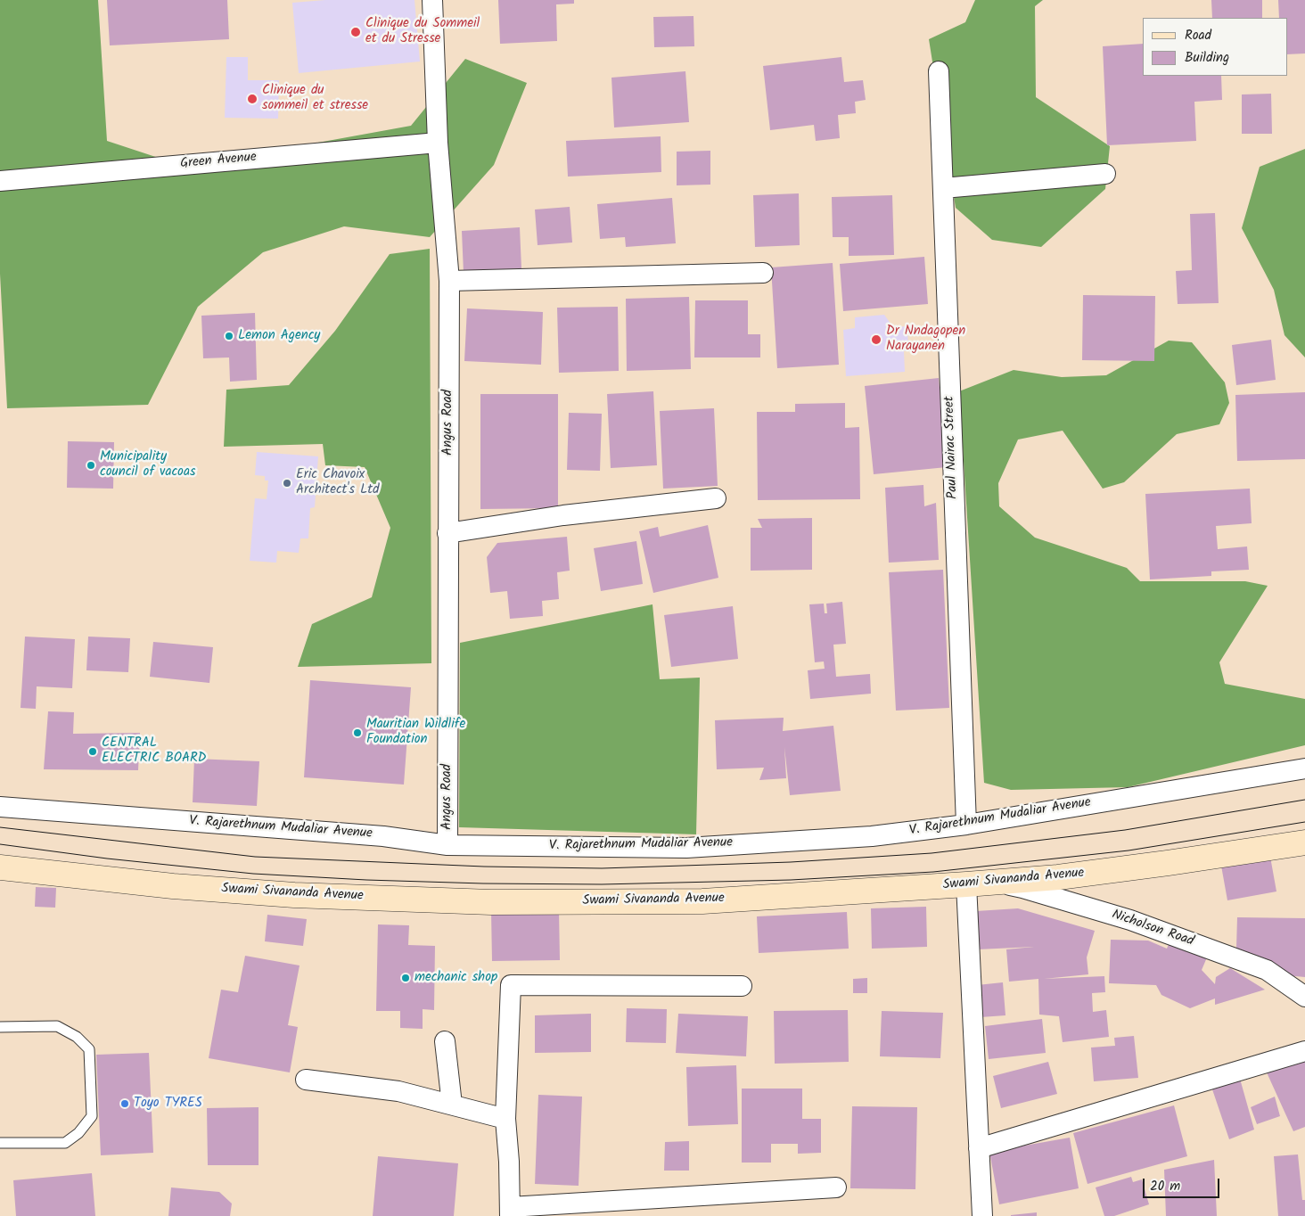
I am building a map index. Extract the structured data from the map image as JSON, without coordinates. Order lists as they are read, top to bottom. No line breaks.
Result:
{"streets":{"street":["Green Avenue","Angus Road","Paul Nairac Street","V. Rajarethnum Mudaliar Avenue","Swami Sivananda Avenue","Nicholson Road"]},"crossings":[["Green Avenue","Angus Road"],["Angus Road","V. Rajarethnum Mudaliar Avenue"],["Paul Nairac Street","V. Rajarethnum Mudaliar Avenue"],["Swami Sivananda Avenue","Nicholson Road"]],"places":["Clinique du Sommeil et du Stresse","Clinique du sommeil et stresse","Lemon Agency","Dr Nndagopen Narayanen","Municipality council of vacoas","Eric Chavoix Architect's Ltd","Mauritian Wildlife Foundation","CENTRAL ELECTRIC BOARD","mechanic shop","Toyo TYRES"],"legend":["Road","Building"],"scale_bar":"20 m"}
